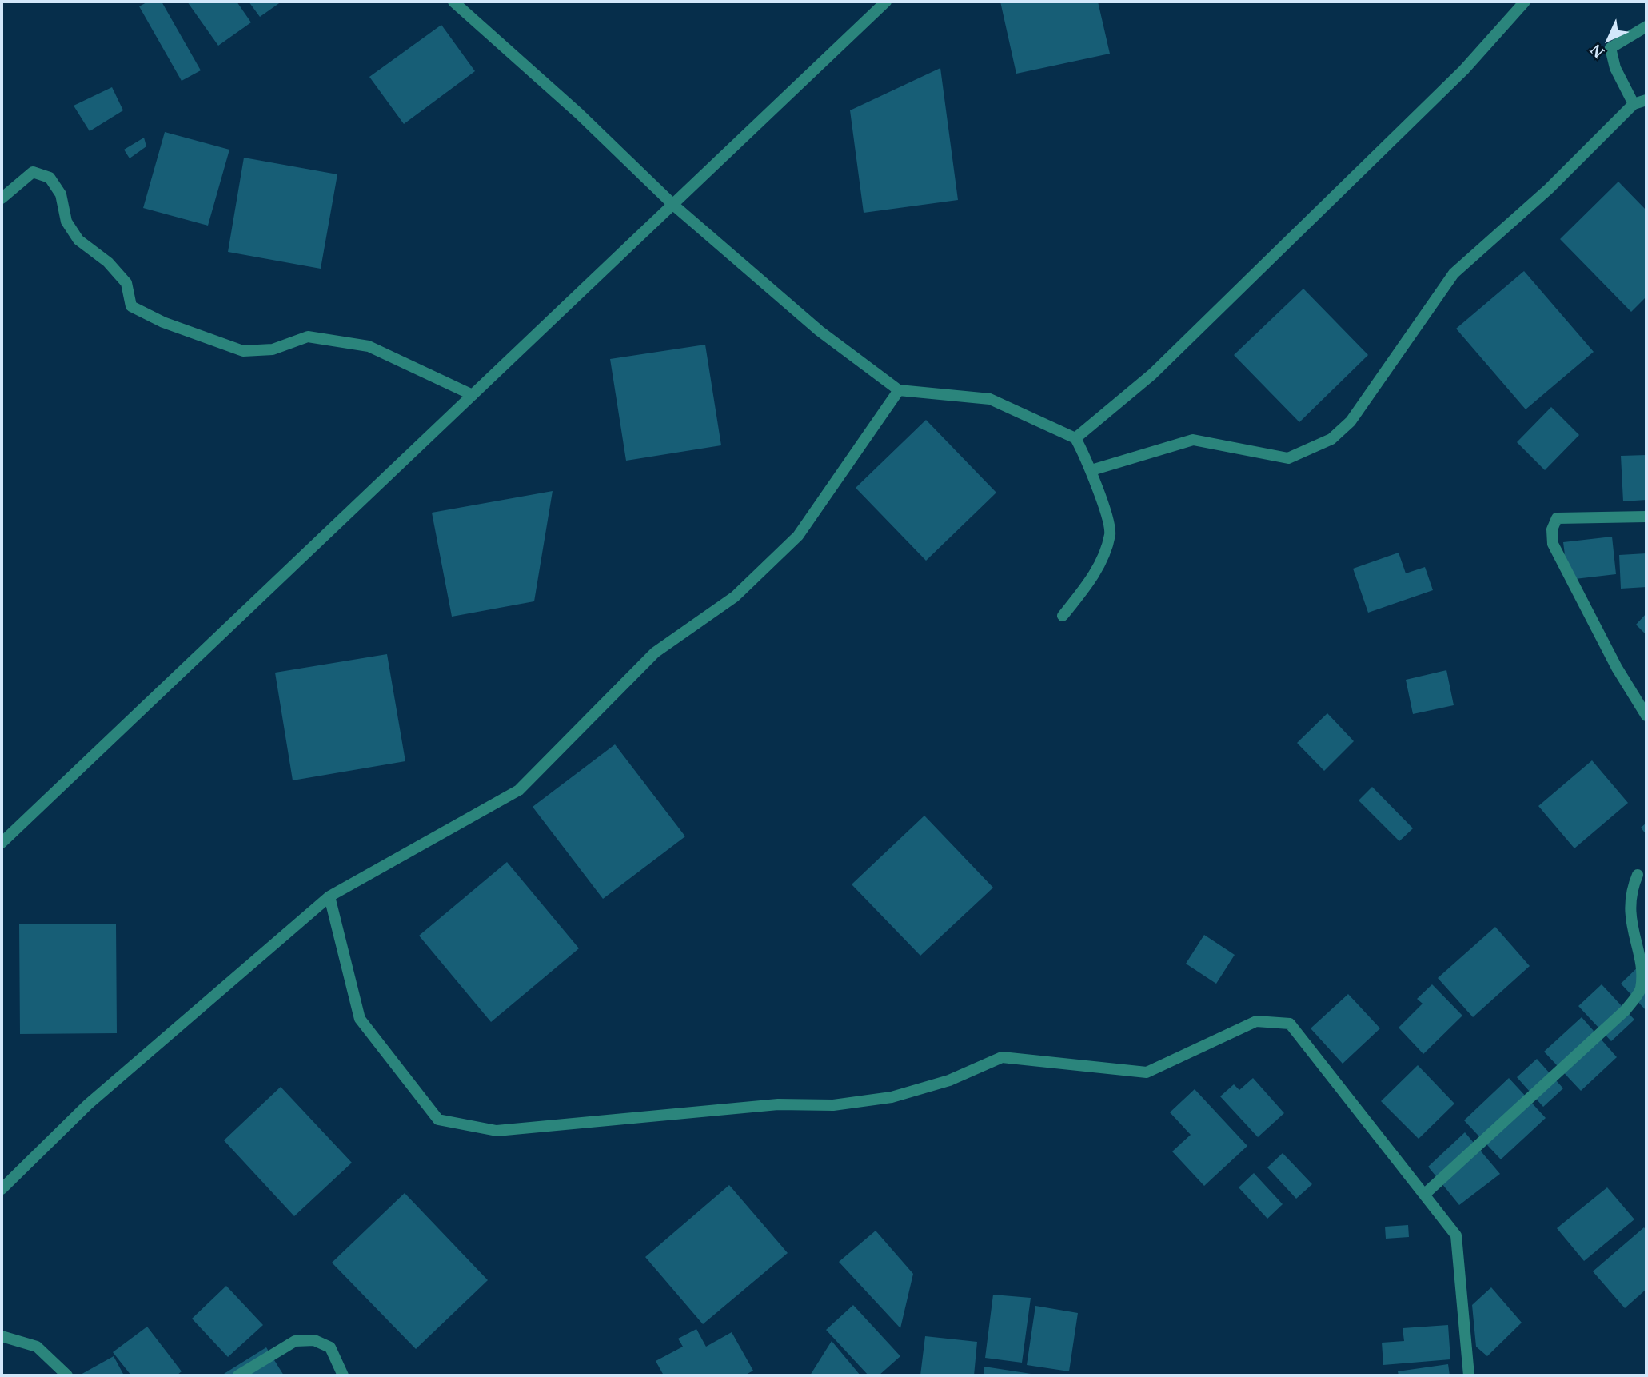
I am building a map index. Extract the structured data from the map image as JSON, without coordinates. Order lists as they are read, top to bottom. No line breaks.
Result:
{"north":"bottom left"}
